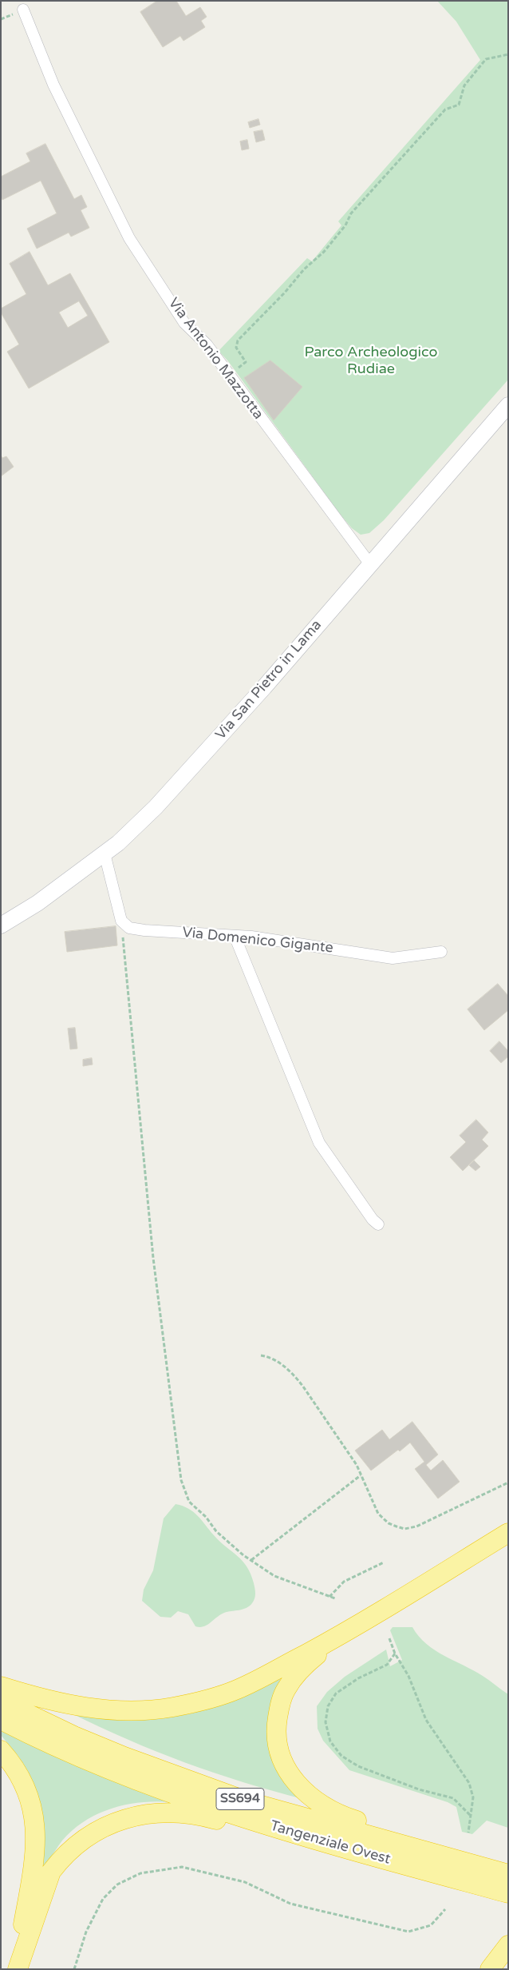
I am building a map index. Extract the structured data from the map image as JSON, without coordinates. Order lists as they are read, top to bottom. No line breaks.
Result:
{"streets":{"highway":["SS694","Tangenziale Ovest"],"main road":["Via San Pietro in Lama"],"street":["Via Antonio Mazzotta","Via Domenico Gigante"]},"crossings":[["Via Antonio Mazzotta","Via San Pietro in Lama"]],"parks":["Parco Archeologico Rudiae"]}
